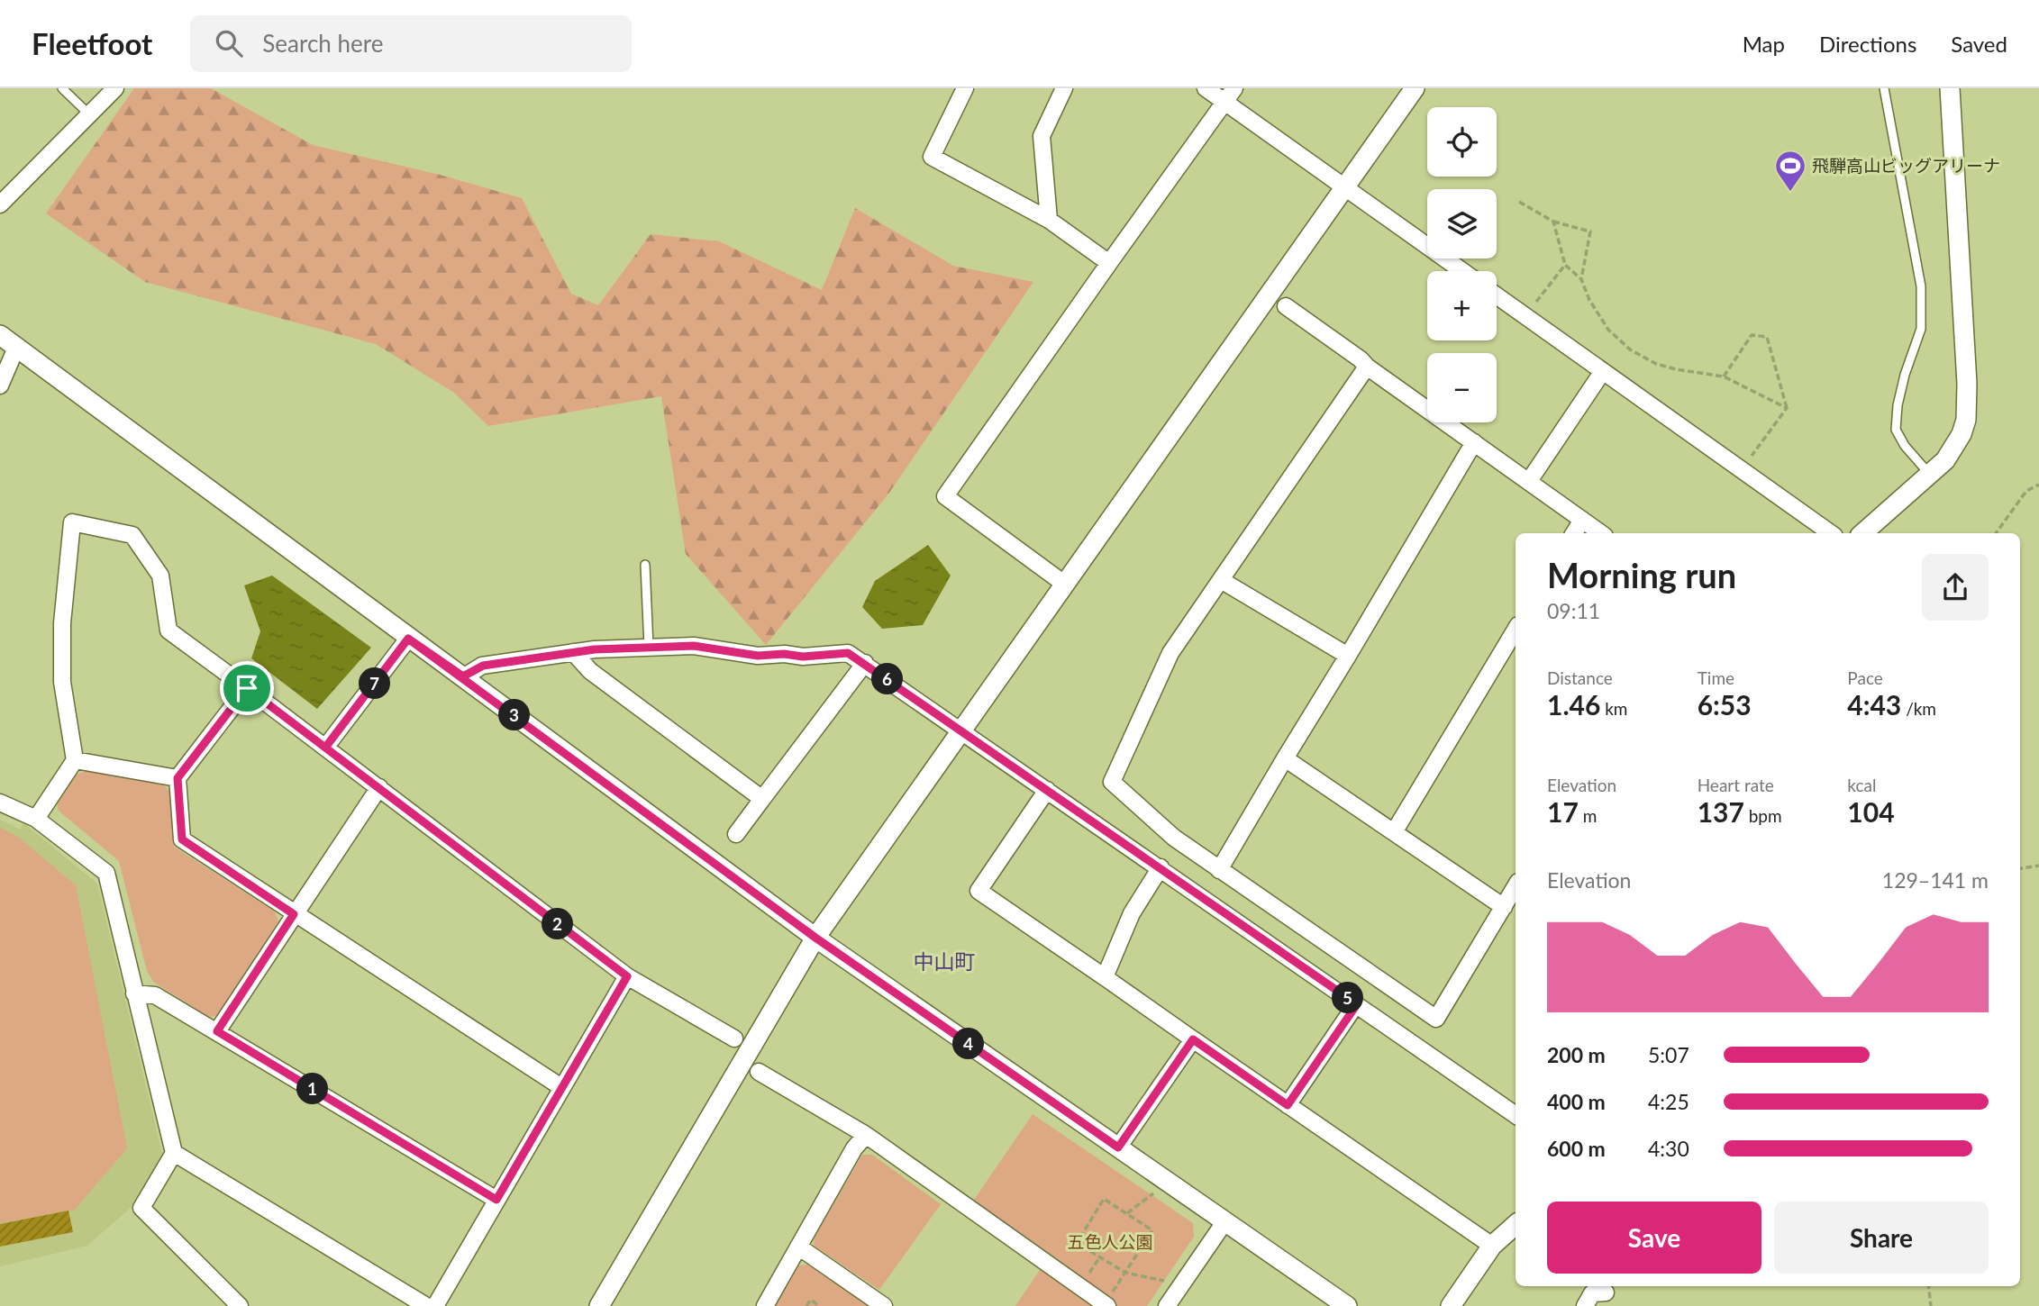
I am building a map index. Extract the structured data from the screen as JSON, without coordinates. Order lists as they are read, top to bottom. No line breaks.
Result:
{"districts":["中山町"],"parks":["五色人公園"],"places":{"sports":["飛騨高山ビッグアリーナ"]},"page":{"header":"Fleetfoot","search":"Search here","nav":["Map","Directions","Saved"],"map_buttons":["+","−"],"heading":["Morning run","09:11"],"stats":[["Distance","1.46 km"],["Time","6:53"],["Pace","4:43 /km"],["Elevation","17 m"],["Heart rate","137 bpm"],["kcal","104"]],"pins":["6","7","3","2","5","4","1"],"chart":["Elevation","129–141 m"],"list":[{"name":"200 m","note":"5:07"},{"name":"400 m","note":"4:25"},{"name":"600 m","note":"4:30"}],"buttons":["Save","Share"]}}
